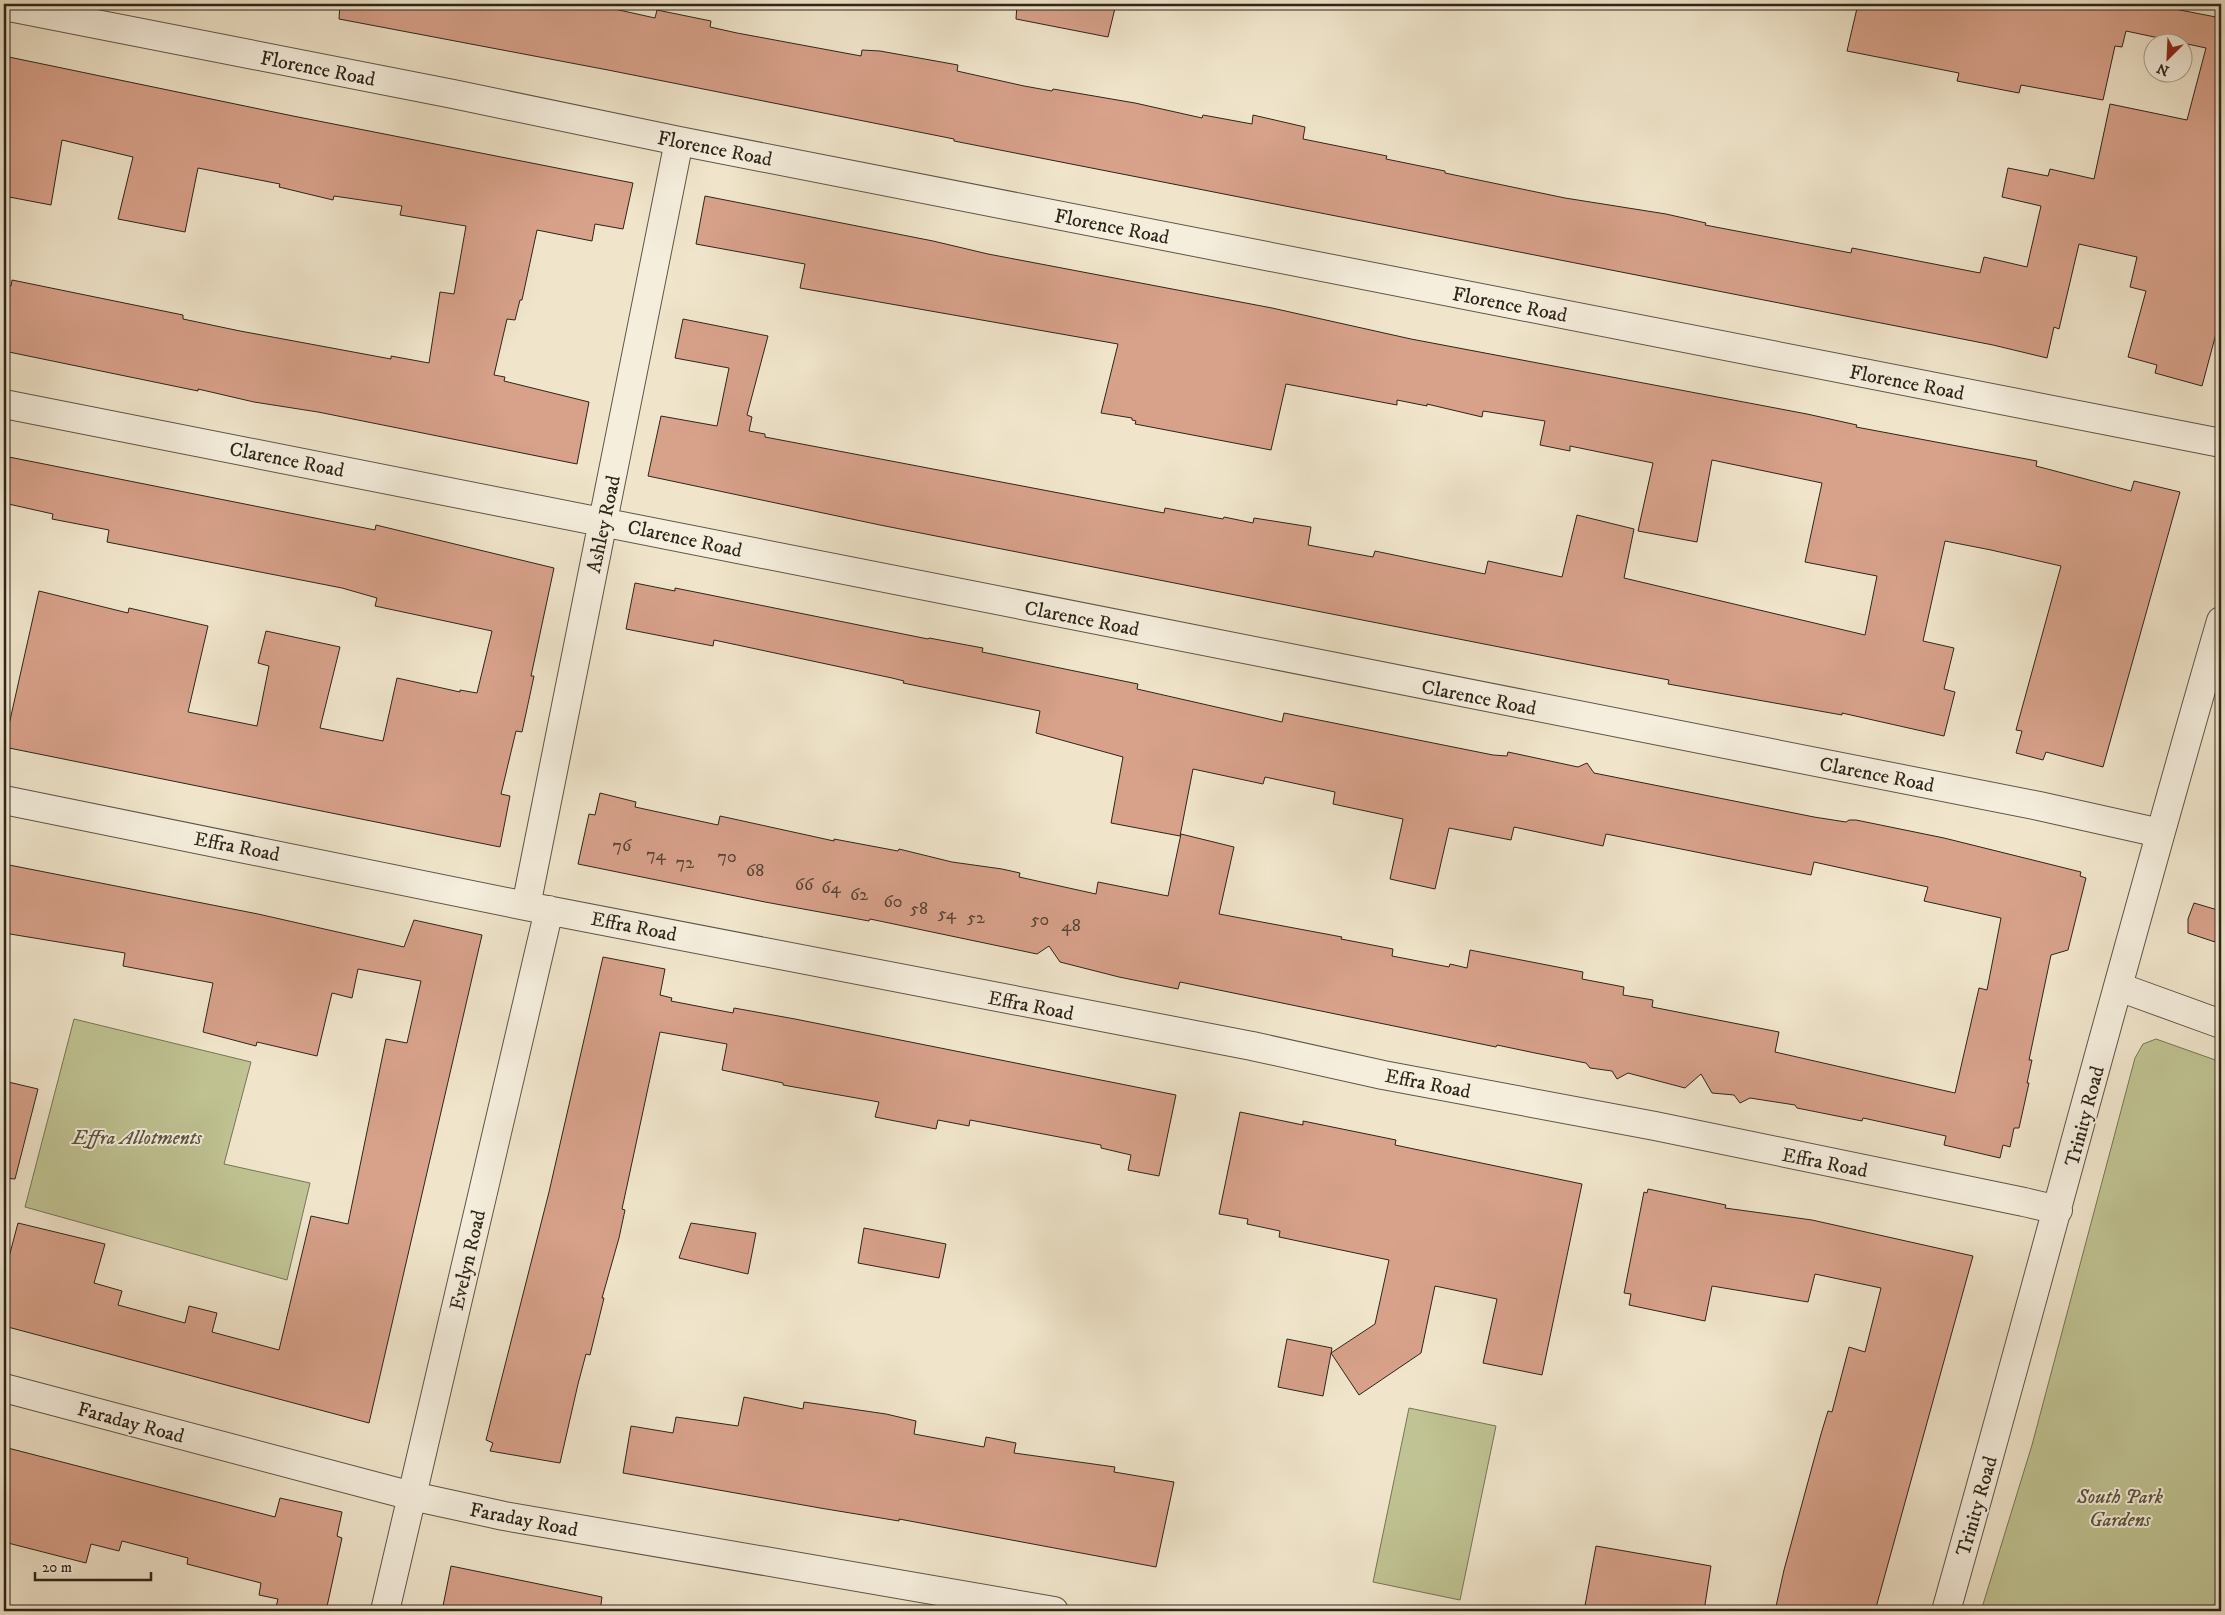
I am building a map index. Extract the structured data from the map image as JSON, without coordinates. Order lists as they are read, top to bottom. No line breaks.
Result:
{"streets":{"street":["Florence Road","Clarence Road","Ashley Road","Effra Road","Trinity Road","Evelyn Road","Faraday Road"]},"crossings":[["Florence Road","Ashley Road"],["Clarence Road","Ashley Road"],["Clarence Road","Trinity Road"],["Ashley Road","Effra Road"],["Ashley Road","Evelyn Road"],["Effra Road","Trinity Road"],["Effra Road","Evelyn Road"],["Evelyn Road","Faraday Road"]],"parks":["Effra Allotments","South Park Gardens"],"house_numbers":["76","74","70","72","68","66","64","62","60","58","54","52","50","48"],"scale_bar":"20 m","north":"bottom left"}
